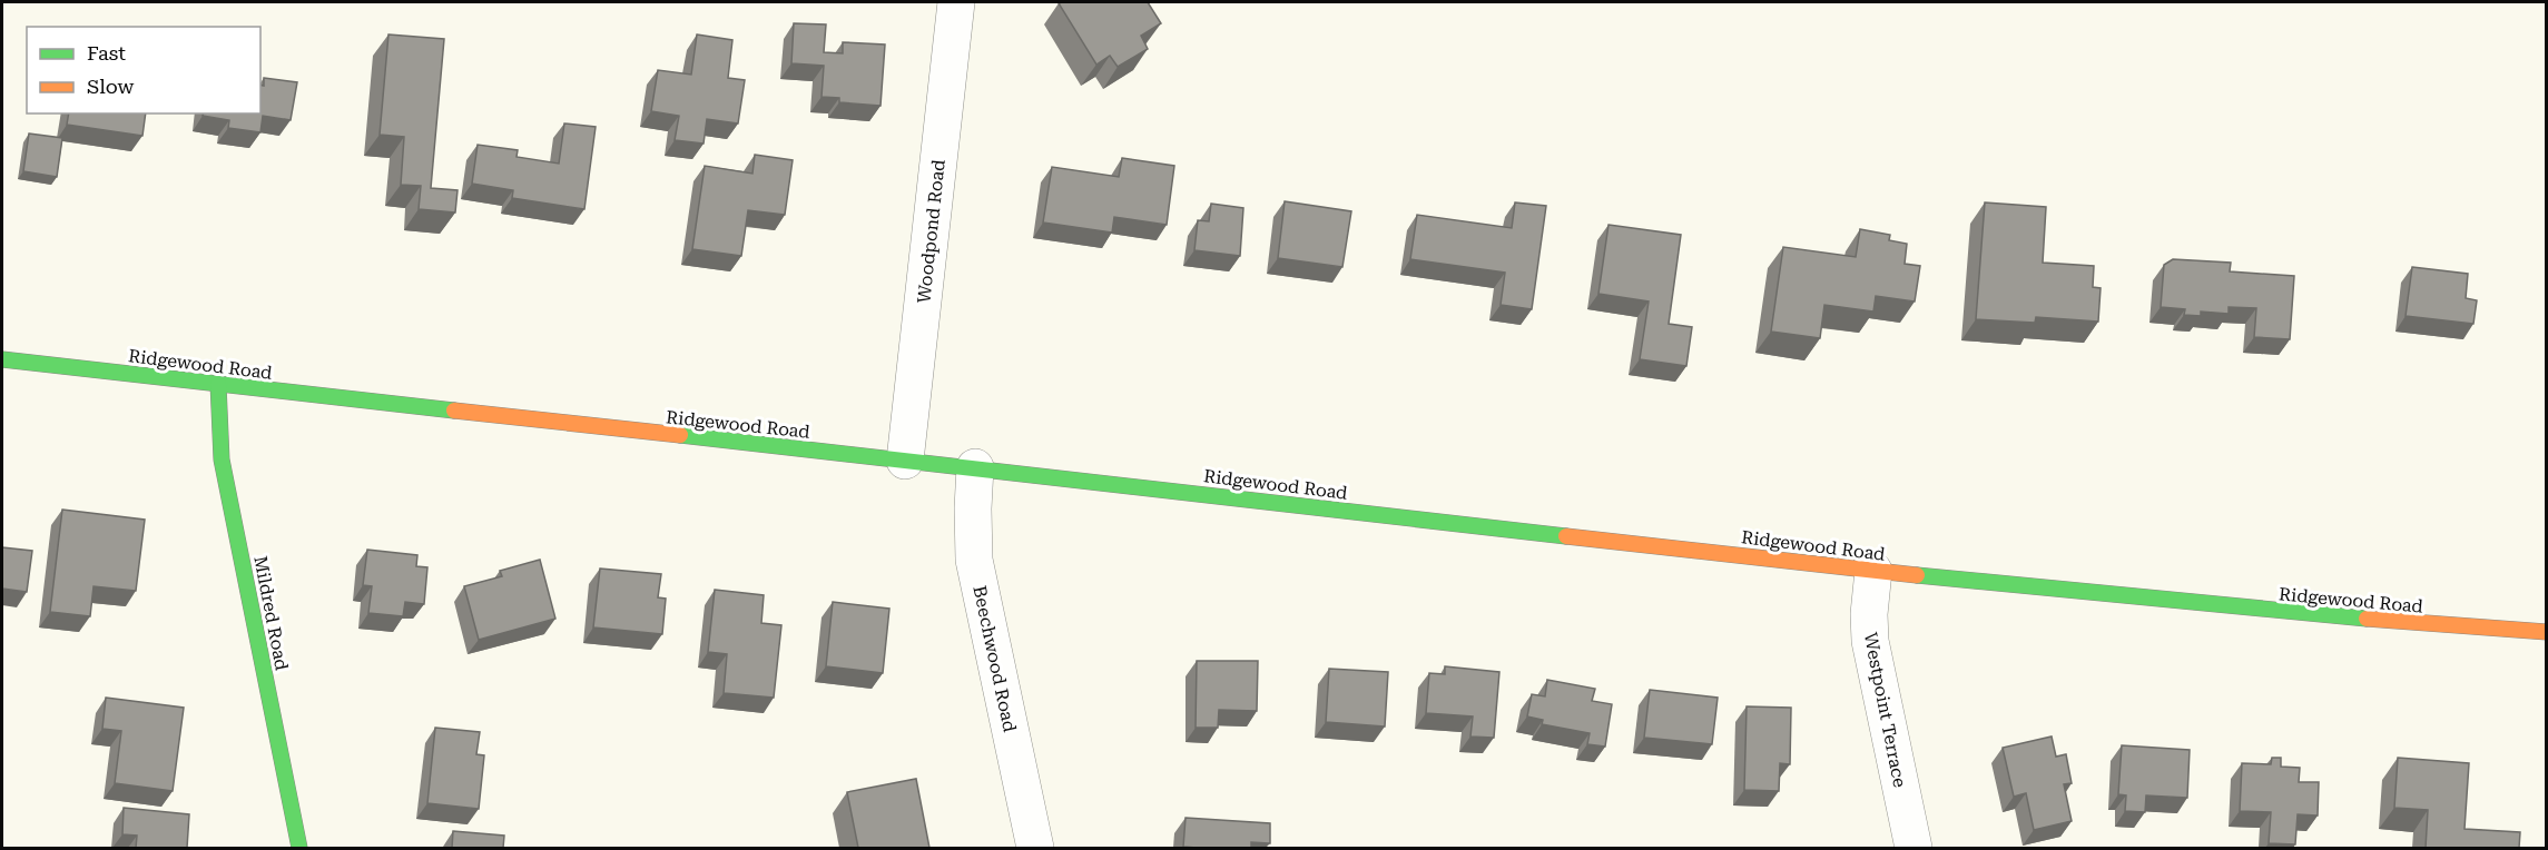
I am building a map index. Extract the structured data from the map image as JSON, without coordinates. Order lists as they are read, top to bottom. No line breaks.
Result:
{"streets":{"main road":["Ridgewood Road","Mildred Road"],"street":["Woodpond Road","Beechwood Road","Westpoint Terrace"]},"crossings":[["Woodpond Road","Ridgewood Road"],["Ridgewood Road","Mildred Road"],["Ridgewood Road","Beechwood Road"],["Ridgewood Road","Westpoint Terrace"]],"legend":["Fast","Slow"]}
